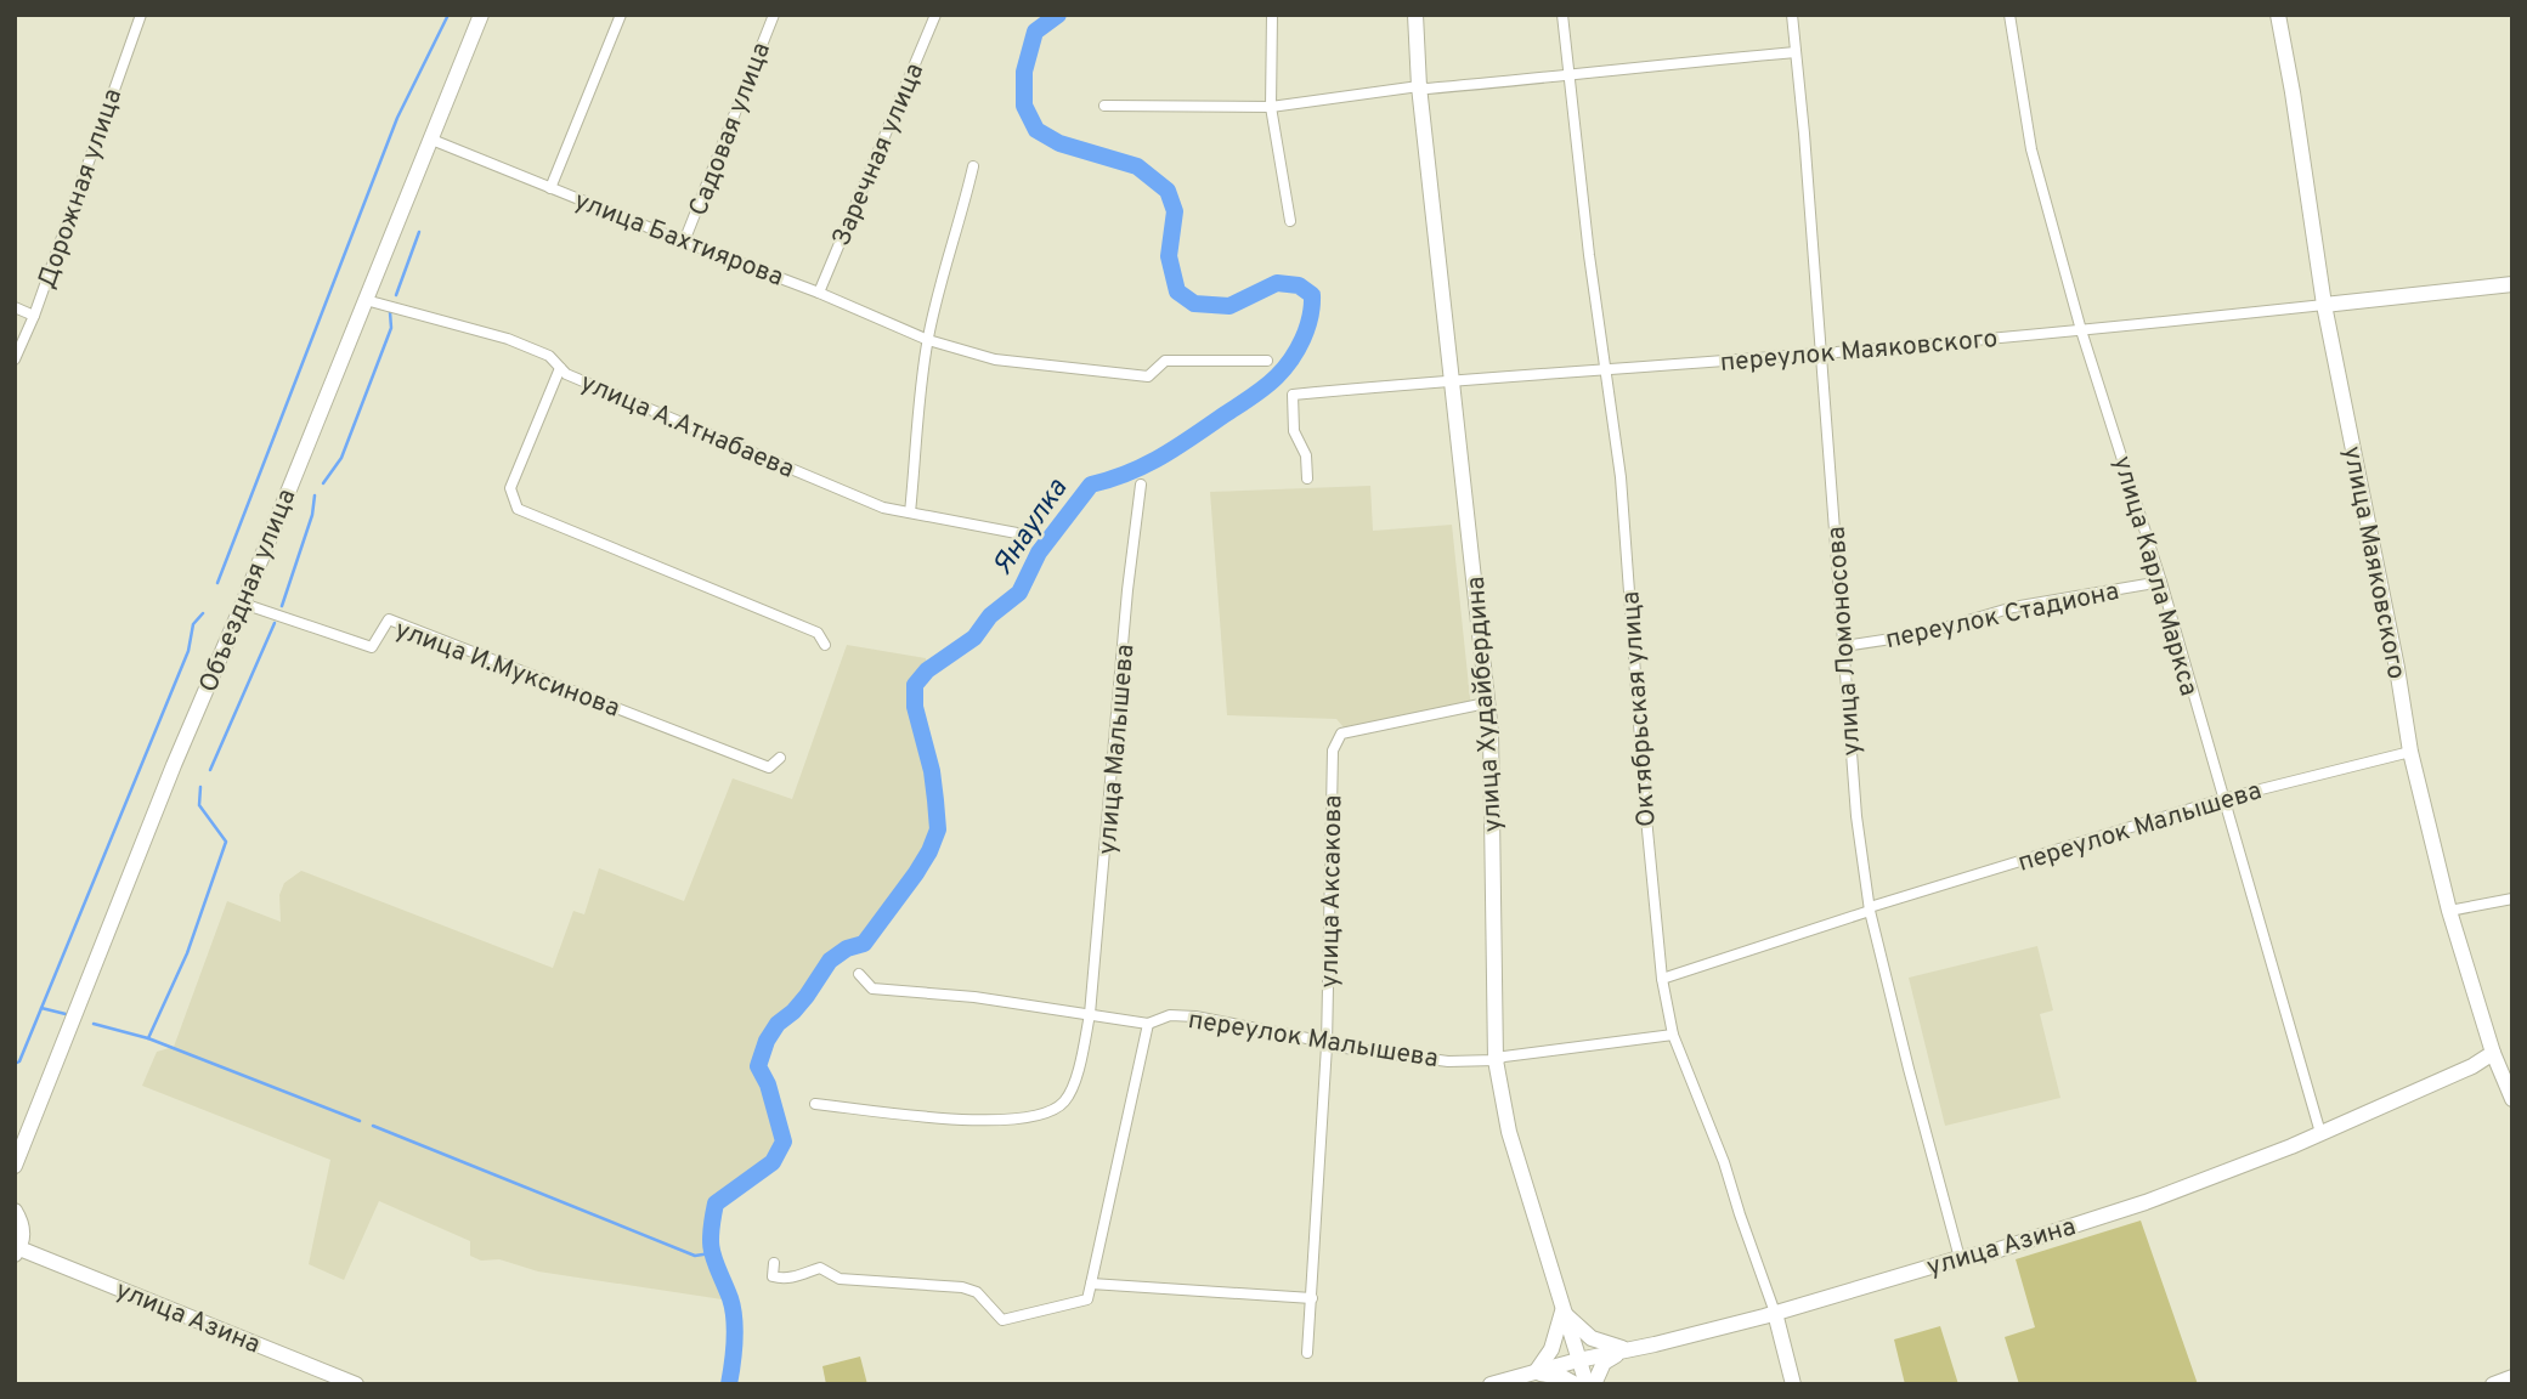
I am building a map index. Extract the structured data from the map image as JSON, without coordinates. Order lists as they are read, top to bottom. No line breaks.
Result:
{"streets":{"street":["Садовая улица","Заречная улица","Дорожная улица","улица Бахтиярова","переулок Маяковского","улица А.Атнабаева","улица Маяковского","улица Карла Маркса","Объездная улица","переулок Стадиона","улица Ломоносова","улица И.Муксинова","улица Худайбердина","Октябрьская улица","улица Малышева","переулок Малышева","улица Аксакова","улица Азина"]},"crossings":[["Садовая улица","улица Бахтиярова"],["Заречная улица","улица Бахтиярова"],["улица Бахтиярова","Объездная улица"],["переулок Маяковского","улица Маяковского"],["переулок Маяковского","улица Карла Маркса"],["переулок Маяковского","улица Ломоносова"],["переулок Маяковского","улица Худайбердина"],["переулок Маяковского","Октябрьская улица"],["улица А.Атнабаева","Объездная улица"],["улица Маяковского","переулок Малышева"],["улица Маяковского","улица Азина"],["улица Карла Маркса","переулок Стадиона"],["улица Карла Маркса","переулок Малышева"],["улица Карла Маркса","улица Азина"],["Объездная улица","улица И.Муксинова"],["переулок Стадиона","улица Ломоносова"],["улица Ломоносова","переулок Малышева"],["улица Ломоносова","улица Азина"],["улица Худайбердина","переулок Малышева"],["улица Худайбердина","улица Аксакова"],["улица Худайбердина","улица Азина"],["Октябрьская улица","переулок Малышева"],["Октябрьская улица","улица Азина"],["улица Малышева","переулок Малышева"],["переулок Малышева","улица Аксакова"]],"water":["Янаулка"]}
